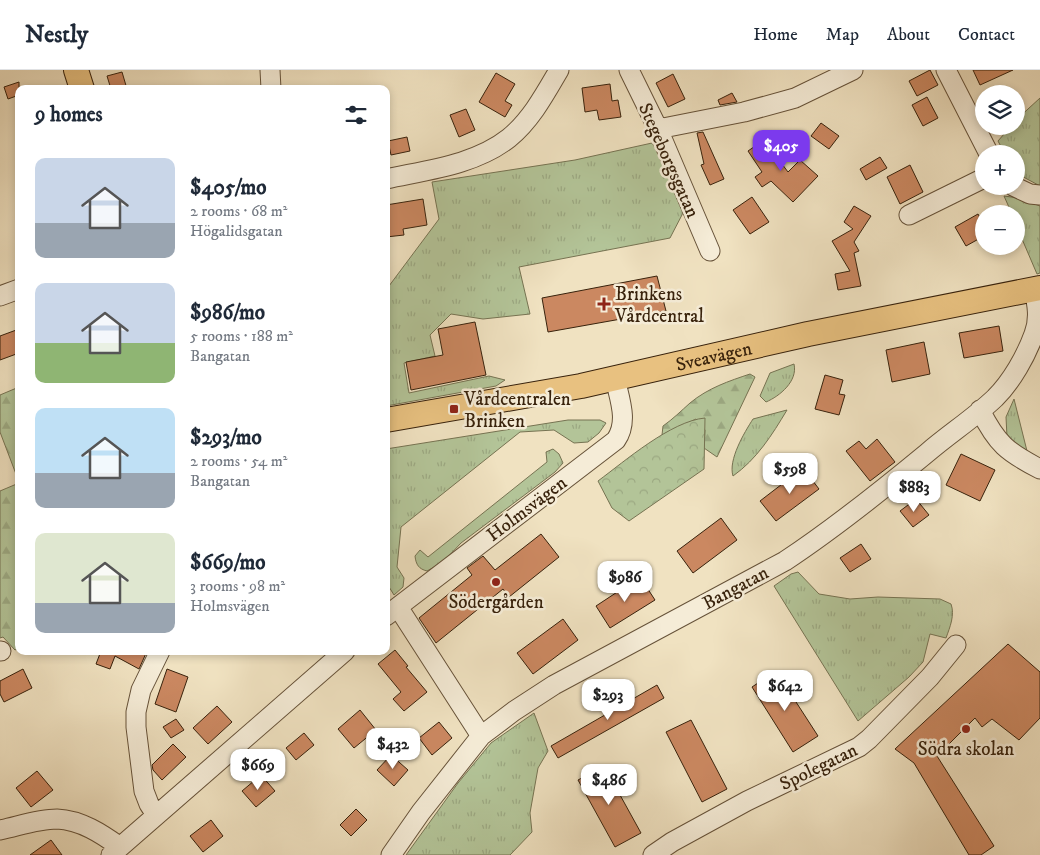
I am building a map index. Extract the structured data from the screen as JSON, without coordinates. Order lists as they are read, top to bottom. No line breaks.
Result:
{"streets":{"main road":["Sveavägen"],"street":["Stegeborgsgatan","Holmsvägen","Bangatan","Spolegatan"]},"crossings":[["Sveavägen","Holmsvägen"],["Sveavägen","Bangatan"]],"places":{"health":["Brinkens Vårdcentral"],"transit":["Vårdcentralen Brinken"],"other":["Södergården","Södra skolan"]},"page":{"header":"Nestly","nav":["Home","Map","About","Contact"],"map_buttons":["+","−"],"heading":"9 homes","price":["$405","$598","$883","$986","$642","$293","$432","$669","$486"],"list":[{"name":"$405/mo","note":"2 rooms · 68 m² · Högalidsgatan"},{"name":"$986/mo","note":"5 rooms · 188 m² · Bangatan"},{"name":"$293/mo","note":"2 rooms · 54 m² · Bangatan"},{"name":"$669/mo","note":"3 rooms · 98 m² · Holmsvägen"}]}}
